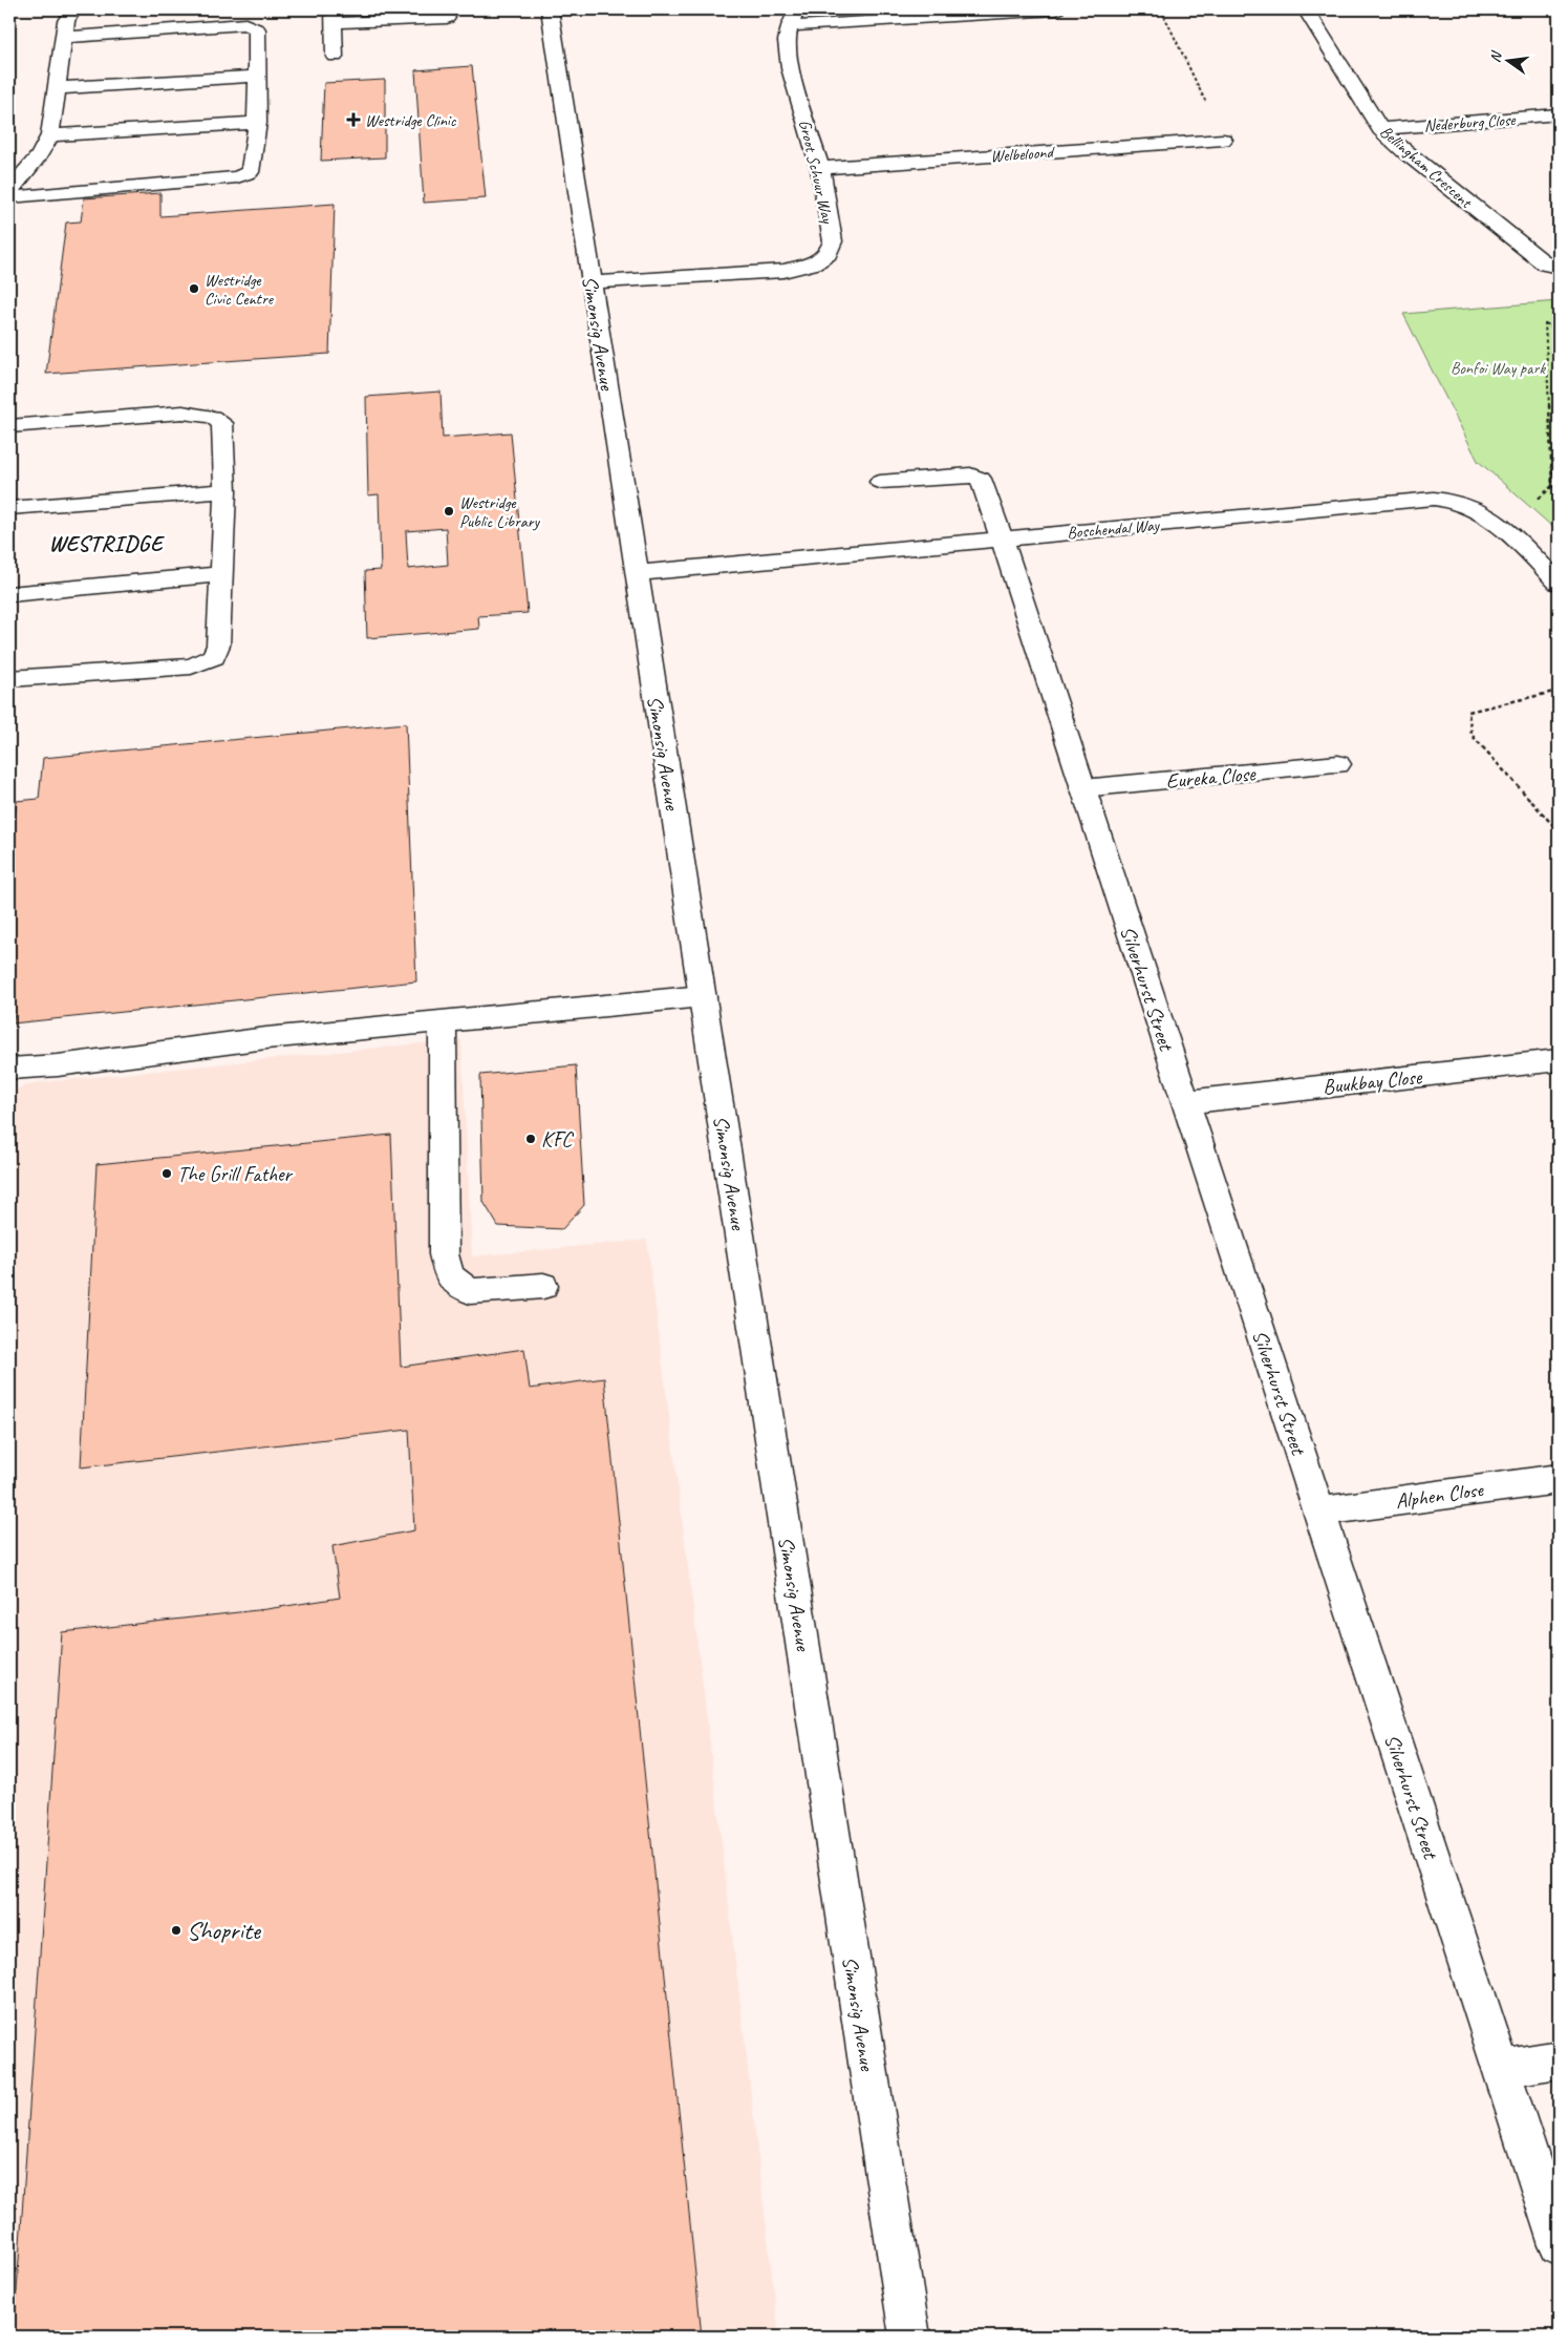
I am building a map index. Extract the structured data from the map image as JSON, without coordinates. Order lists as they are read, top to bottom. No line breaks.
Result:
{"streets":{"street":["Nederburg Close","Welbeloond","Bellingham Crescent","Groot Schuur Way","Simonsig Avenue","Boschendal Way","Eureka Close","Silverhurst Street","Buukbay Close","Alphen Close"]},"crossings":[["Nederburg Close","Bellingham Crescent"],["Welbeloond","Groot Schuur Way"],["Groot Schuur Way","Simonsig Avenue"],["Simonsig Avenue","Boschendal Way"],["Boschendal Way","Silverhurst Street"],["Eureka Close","Silverhurst Street"],["Silverhurst Street","Buukbay Close"],["Silverhurst Street","Alphen Close"]],"districts":["WESTRIDGE"],"parks":["Bonfoi Way park"],"places":{"health":["Westridge Clinic"],"other":["Westridge Civic Centre","Westridge Public Library","KFC","The Grill Father","Shoprite"]},"north":"left"}
